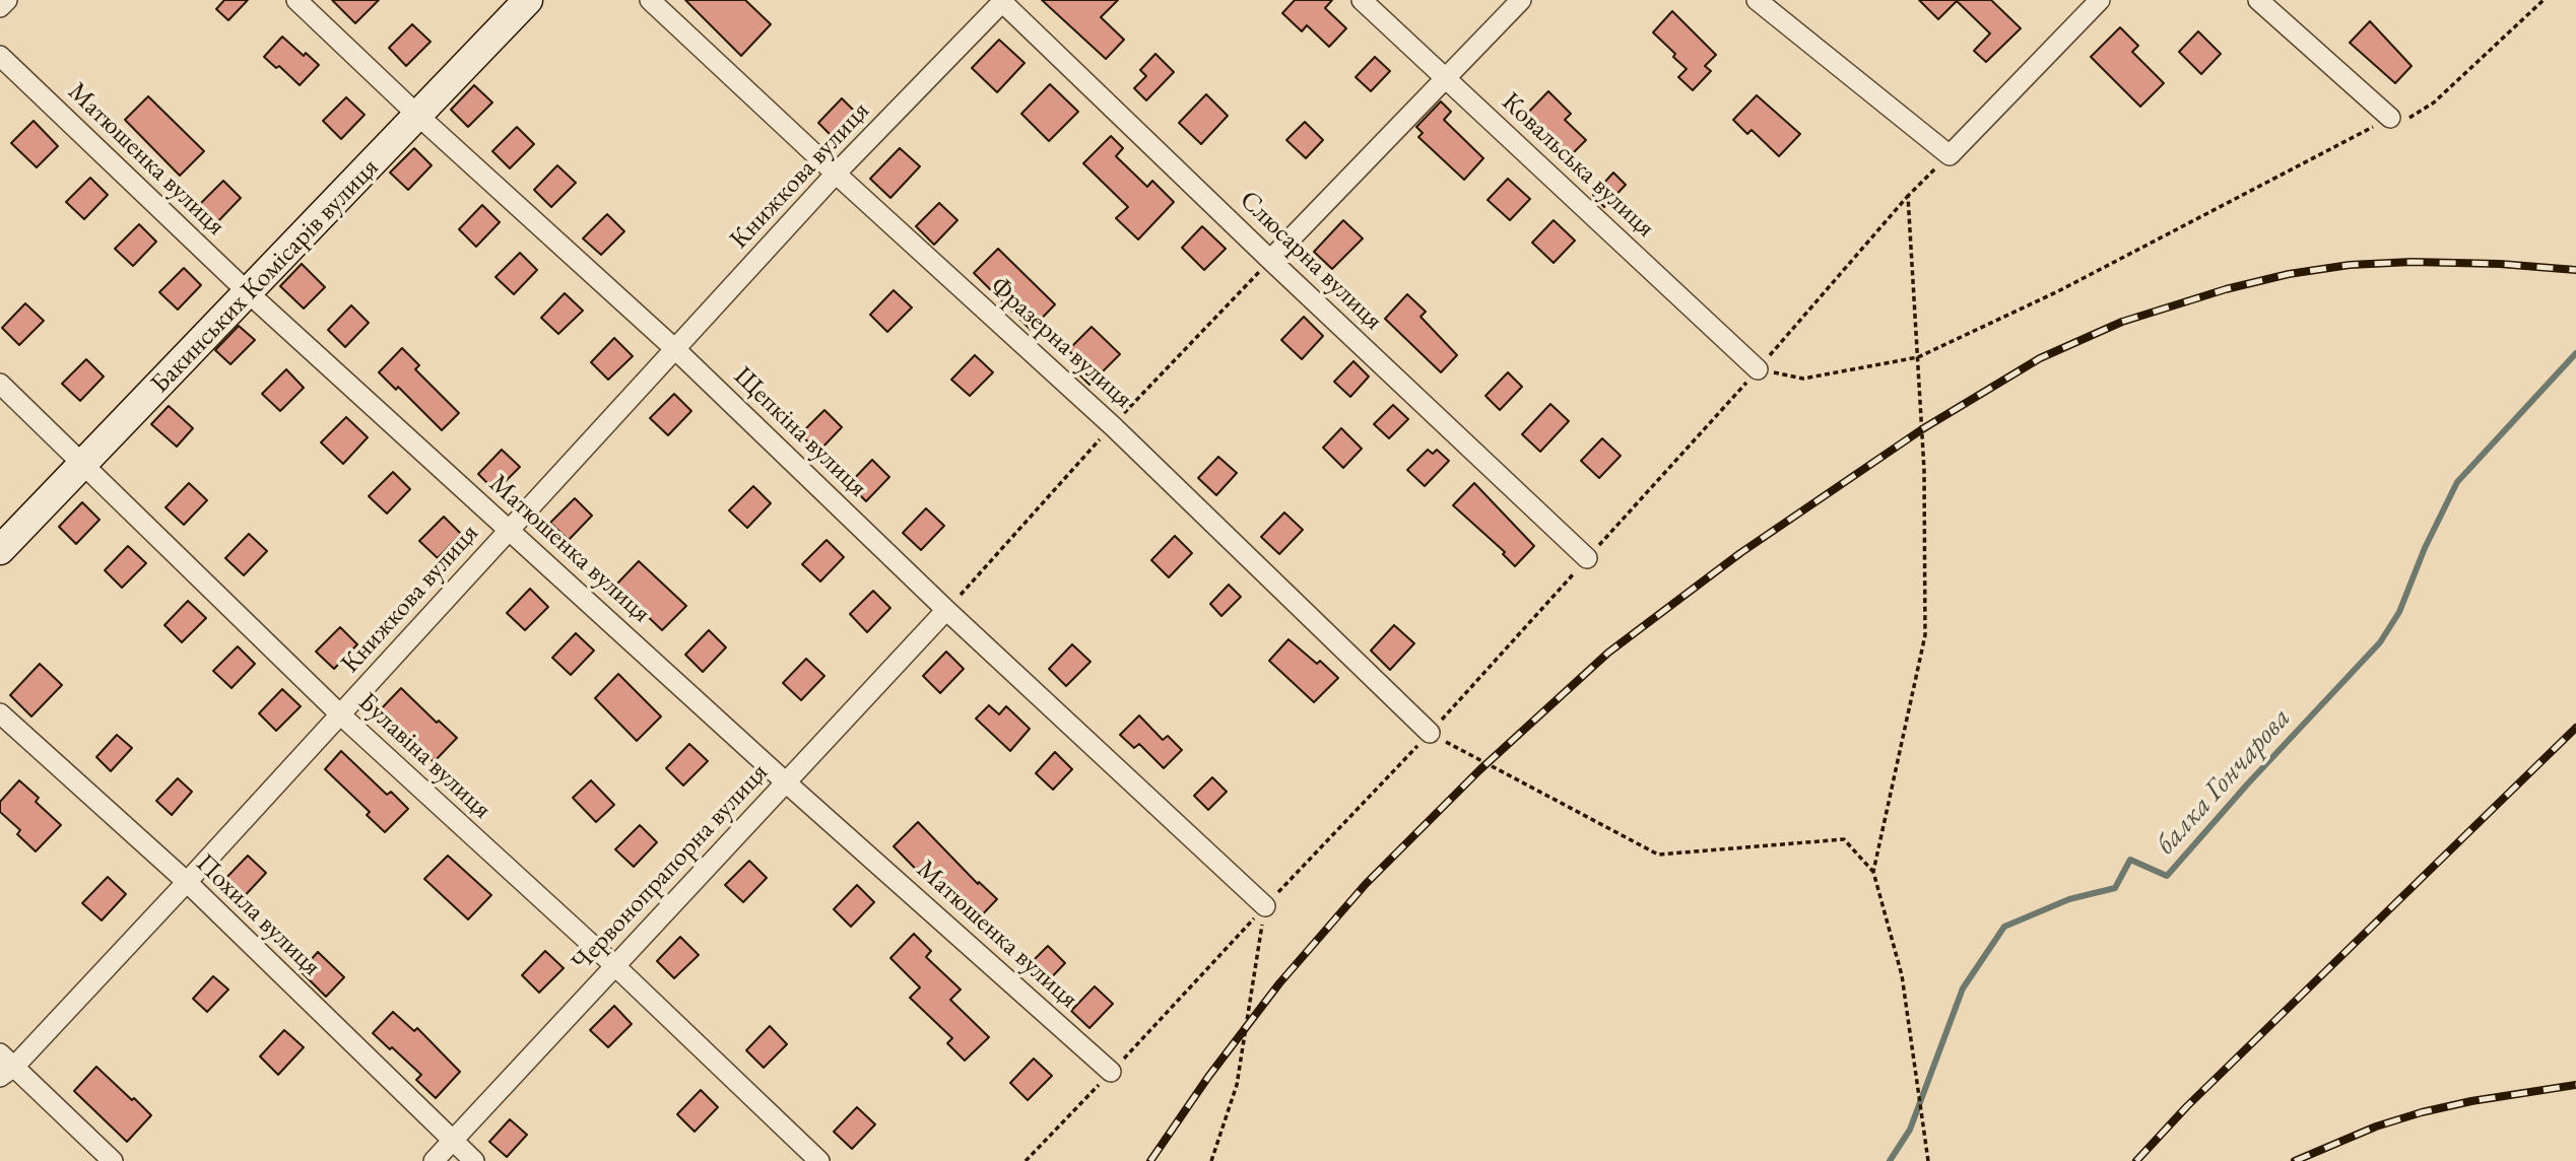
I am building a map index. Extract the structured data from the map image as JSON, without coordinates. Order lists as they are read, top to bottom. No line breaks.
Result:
{"streets":{"street":["Матюшенка вулиця","Ковальська вулиця","Книжкова вулиця","Слюсарна вулиця","Бакинських Комісарів вулиця","Фразерна вулиця","Щепкіна вулиця","Булавіна вулиця","Червонопрапорна вулиця","Похила вулиця"]},"crossings":[["Матюшенка вулиця","Книжкова вулиця"],["Матюшенка вулиця","Бакинських Комісарів вулиця"],["Матюшенка вулиця","Червонопрапорна вулиця"],["Книжкова вулиця","Слюсарна вулиця"],["Книжкова вулиця","Фразерна вулиця"],["Книжкова вулиця","Щепкіна вулиця"],["Книжкова вулиця","Булавіна вулиця"],["Книжкова вулиця","Похила вулиця"],["Бакинських Комісарів вулиця","Щепкіна вулиця"],["Бакинських Комісарів вулиця","Булавіна вулиця"],["Щепкіна вулиця","Червонопрапорна вулиця"],["Булавіна вулиця","Червонопрапорна вулиця"],["Червонопрапорна вулиця","Похила вулиця"]],"water":["балка Гончарова"]}
